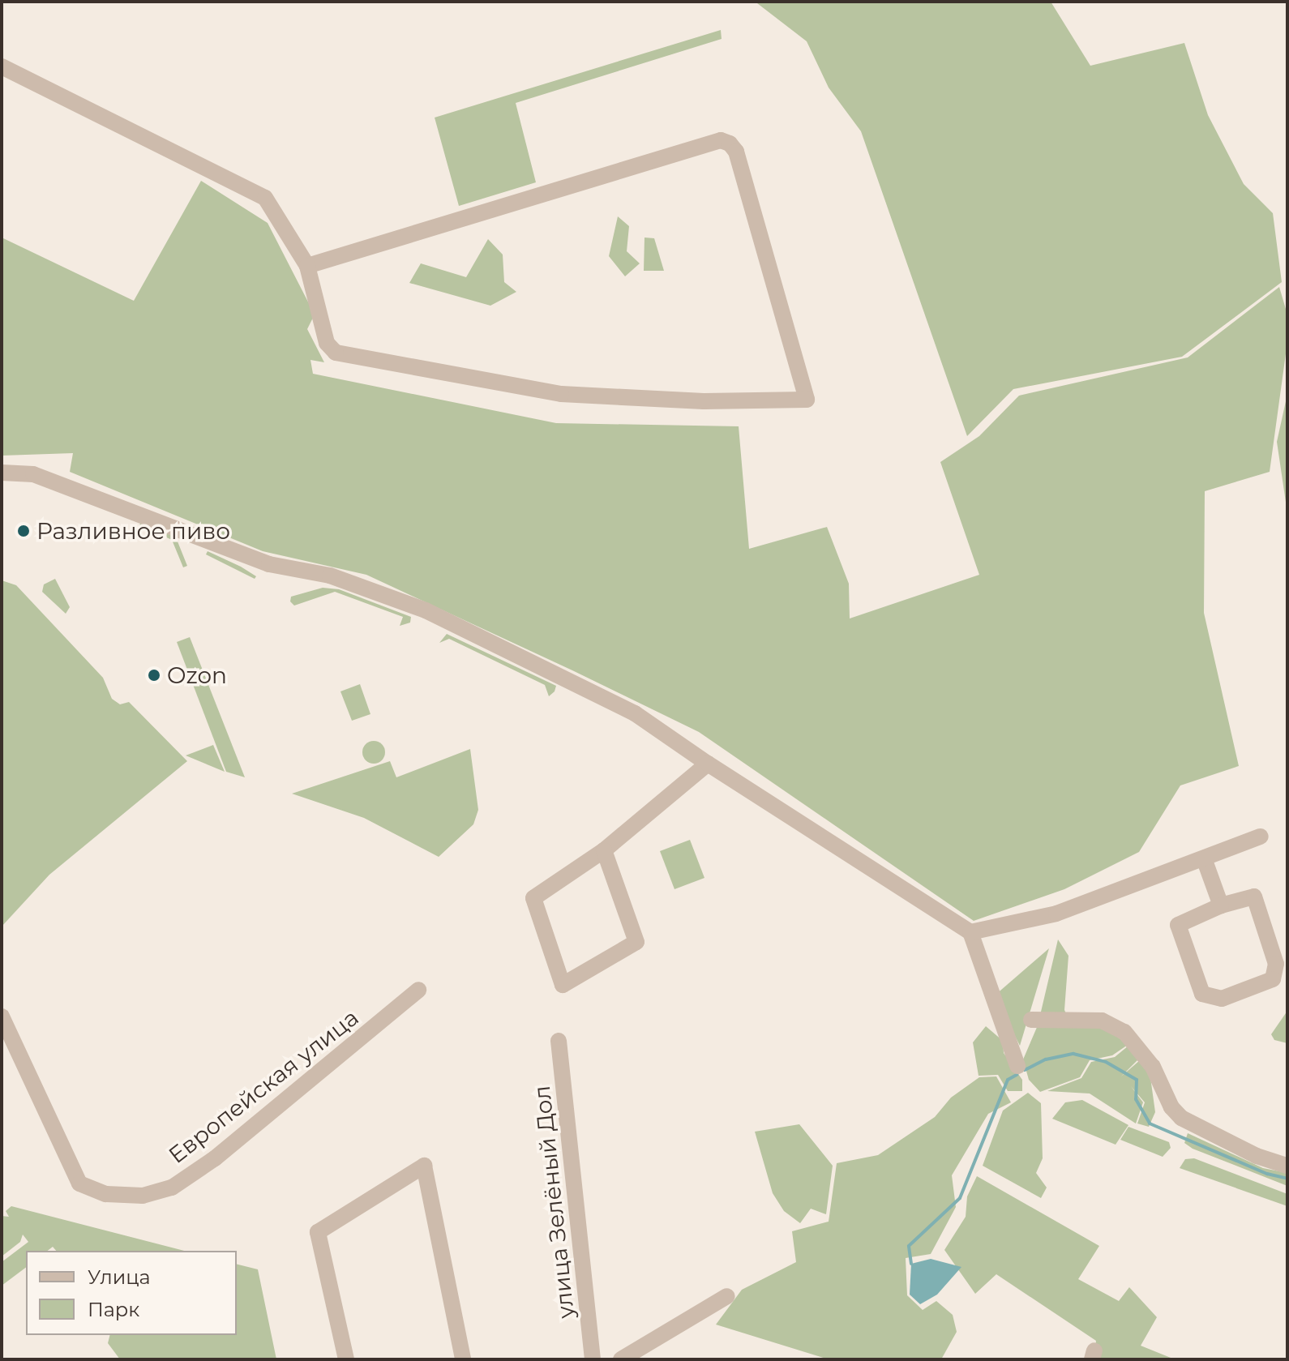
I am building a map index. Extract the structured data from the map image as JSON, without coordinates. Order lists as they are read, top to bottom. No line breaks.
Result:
{"streets":{"street":["Европейская улица","улица Зелёный Дол"]},"places":["Разливное пиво","Ozon"],"legend":["Улица","Парк"]}
